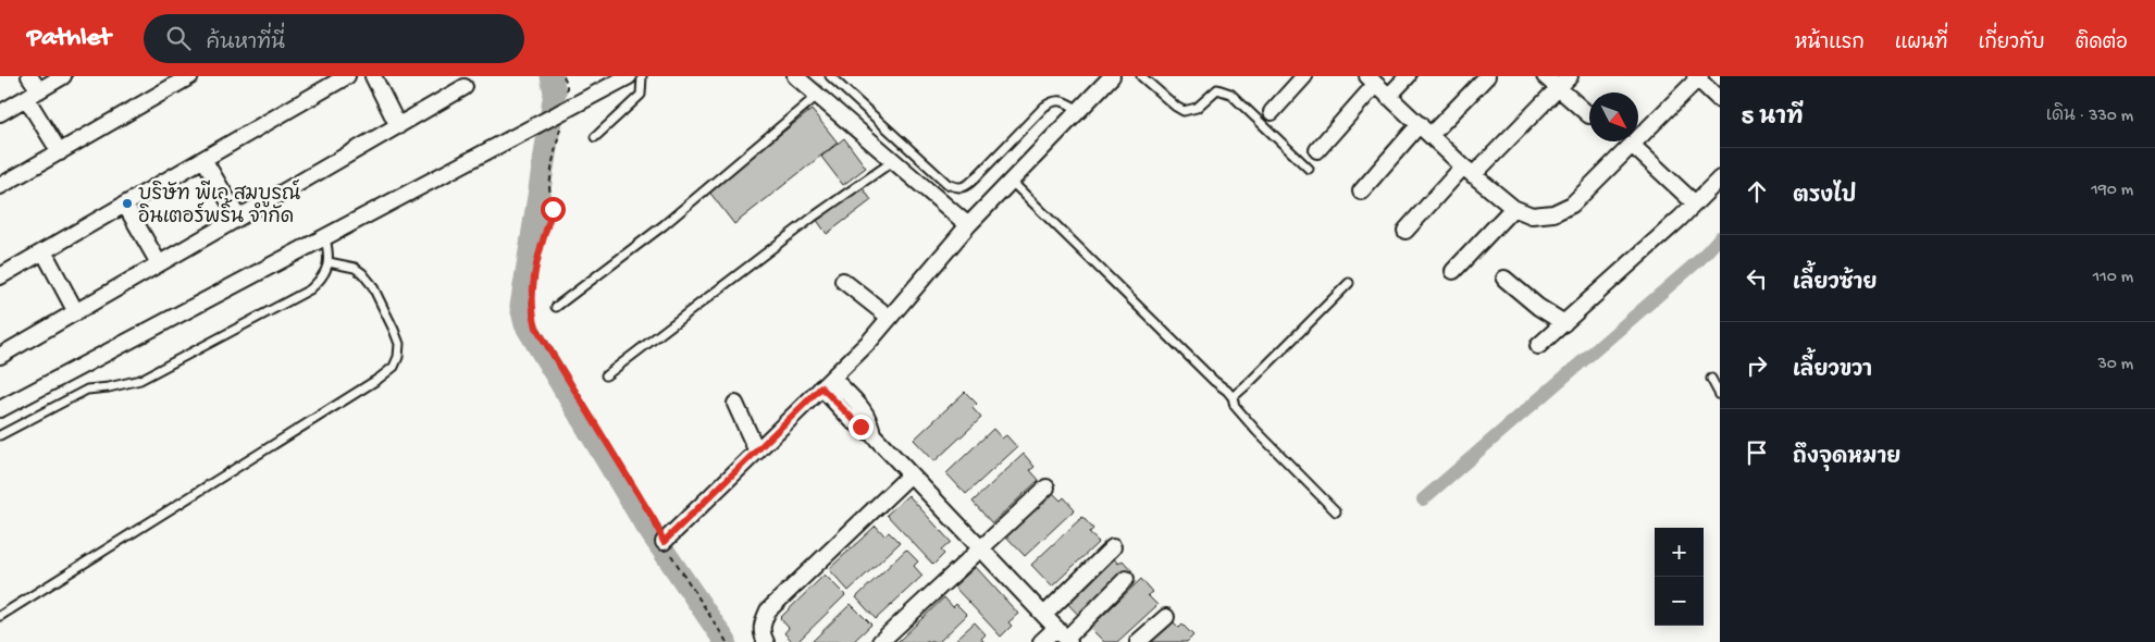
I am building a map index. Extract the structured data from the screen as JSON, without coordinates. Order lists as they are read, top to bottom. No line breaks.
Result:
{"places":["บริษัท พีเอ สมบูรณ์ อินเตอร์พริ้น จำกัด"],"north":"bottom right","page":{"header":"Pathlet","search":"ค้นหาที่นี่","nav":["หน้าแรก","แผนที่","เกี่ยวกับ","ติดต่อ"],"heading":["5 นาที","เดิน · 330 m"],"list":[["ตรงไป","190 m"],["เลี้ยวซ้าย","110 m"],["เลี้ยวขวา","30 m"],"ถึงจุดหมาย"],"map_buttons":["+","−"]}}
